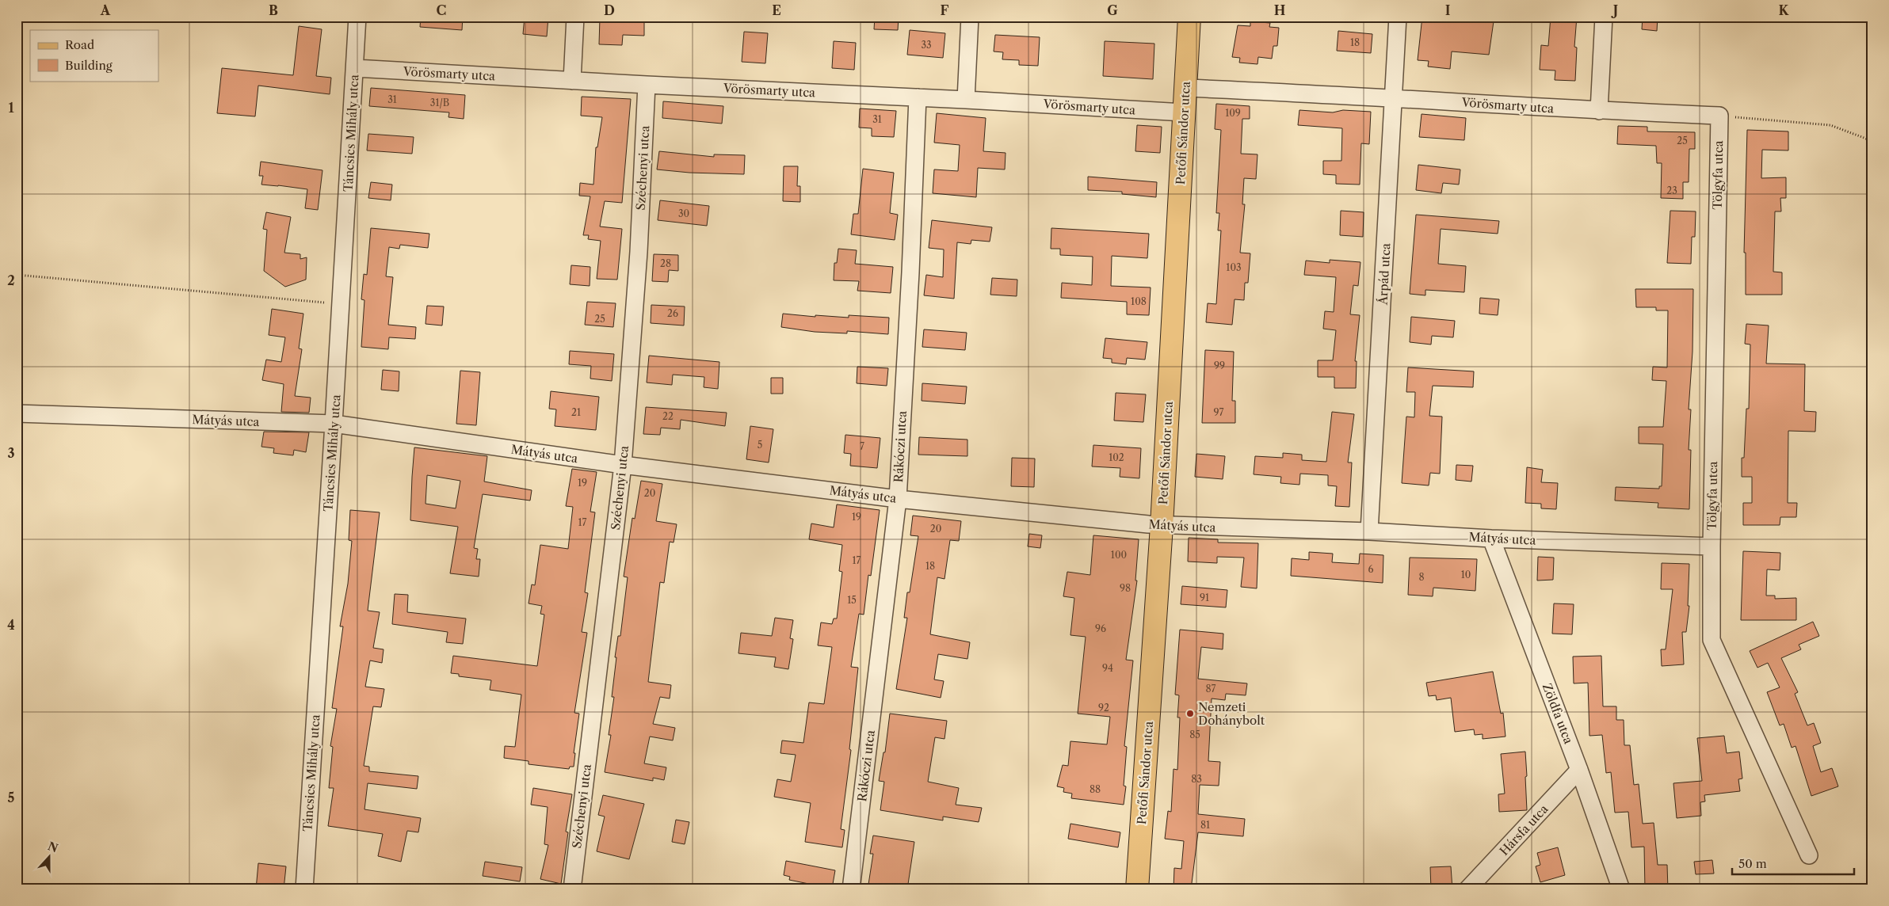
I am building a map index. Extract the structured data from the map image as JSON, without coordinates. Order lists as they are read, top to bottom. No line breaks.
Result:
{"streets":{"main road":["Petőfi Sándor utca"],"street":["Vörösmarty utca","Táncsics Mihály utca","Széchenyi utca","Tölgyfa utca","Árpád utca","Mátyás utca","Rákóczi utca","Zöldfa utca","Hársfa utca"]},"crossings":[["Vörösmarty utca","Táncsics Mihály utca"],["Vörösmarty utca","Petőfi Sándor utca"],["Vörösmarty utca","Széchenyi utca"],["Vörösmarty utca","Tölgyfa utca"],["Vörösmarty utca","Árpád utca"],["Vörösmarty utca","Rákóczi utca"],["Táncsics Mihály utca","Mátyás utca"],["Petőfi Sándor utca","Mátyás utca"],["Széchenyi utca","Mátyás utca"],["Tölgyfa utca","Mátyás utca"],["Árpád utca","Mátyás utca"],["Mátyás utca","Rákóczi utca"],["Mátyás utca","Zöldfa utca"],["Zöldfa utca","Hársfa utca"]],"places":["Nemzeti Dohánybolt"],"house_numbers":["18","33","31","31/B","109","31","25","23","30","28","103","108","26","25","99","21","97","22","5","7","102","19","20","19","17","20","100","17","18","6","10","8","98","91","15","96","94","87","92","85","83","88","81"],"legend":["Road","Building"],"scale_bar":"50 m","north":"top","grid":{"columns":["A","B","C","D","E","F","G","H","I","J","K"],"rows":["1","2","3","4","5"]}}
